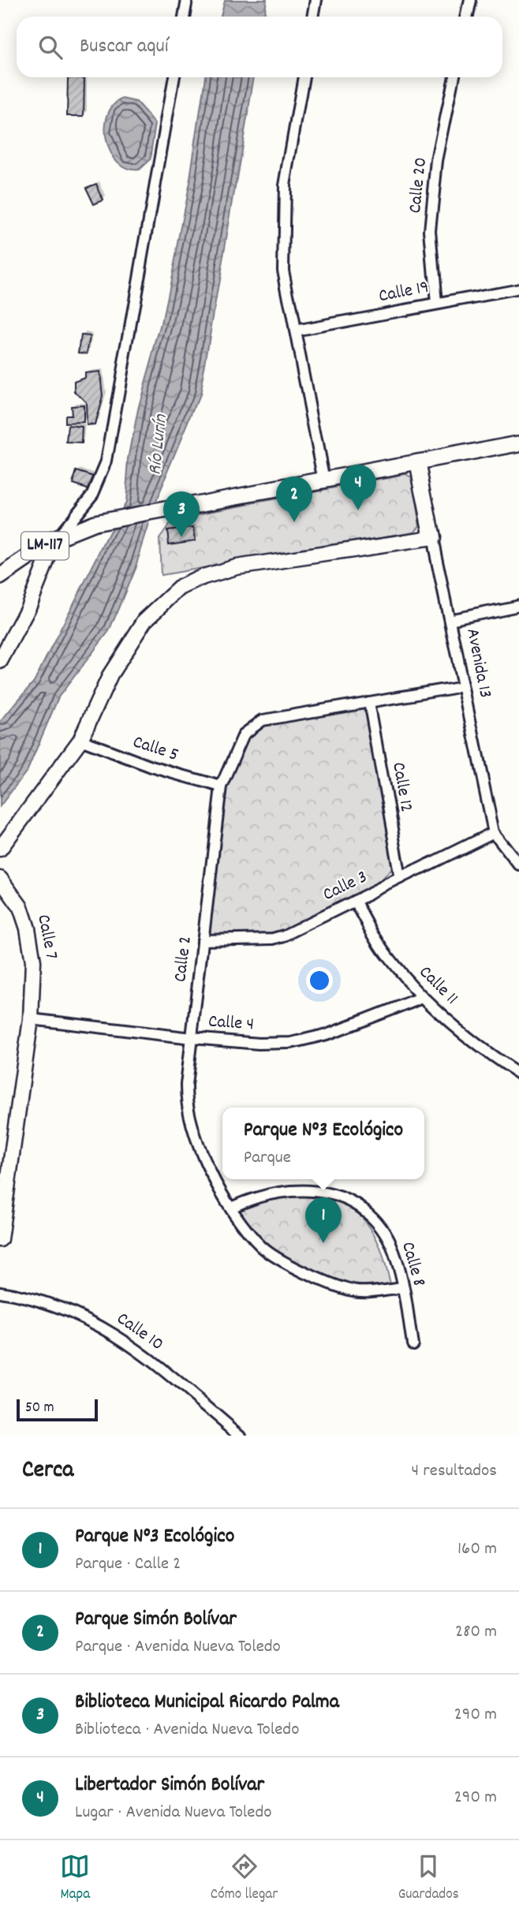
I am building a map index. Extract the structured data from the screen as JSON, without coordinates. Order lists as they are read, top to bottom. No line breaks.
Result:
{"streets":{"main road":["LM-117"],"street":["Calle 20","Calle 19","Avenida 13","Calle 5","Calle 12","Calle 3","Calle 7","Calle 2","Calle 11","Calle 4","Calle 8","Calle 10"]},"crossings":[["Calle 20","Calle 19"],["LM-117","Avenida 13"],["Avenida 13","Calle 3"],["Avenida 13","Calle 2"],["Calle 5","Calle 2"],["Calle 12","Calle 3"],["Calle 12","Calle 2"],["Calle 3","Calle 2"],["Calle 3","Calle 11"],["Calle 7","Calle 4"],["Calle 2","Calle 4"],["Calle 2","Calle 8"],["Calle 11","Calle 4"]],"water":["Río Lurín"],"scale_bar":"50 m","page":{"search":"Buscar aquí","pins":["4","2","3","1"],"popup":["Parque N°3 Ecológico","Parque"],"scale":"50 m","heading":["Cerca","4 resultados"],"list":[{"mark":"1","name":"Parque N°3 Ecológico","note":"Parque · Calle 2","value":"160 m"},{"mark":"2","name":"Parque Simón Bolívar","note":"Parque · Avenida Nueva Toledo","value":"280 m"},{"mark":"3","name":"Biblioteca Municipal Ricardo Palma","note":"Biblioteca · Avenida Nueva Toledo","value":"290 m"},{"mark":"4","name":"Libertador Simón Bolívar","note":"Lugar · Avenida Nueva Toledo","value":"290 m"}],"nav":["Mapa","Cómo llegar","Guardados"]}}
